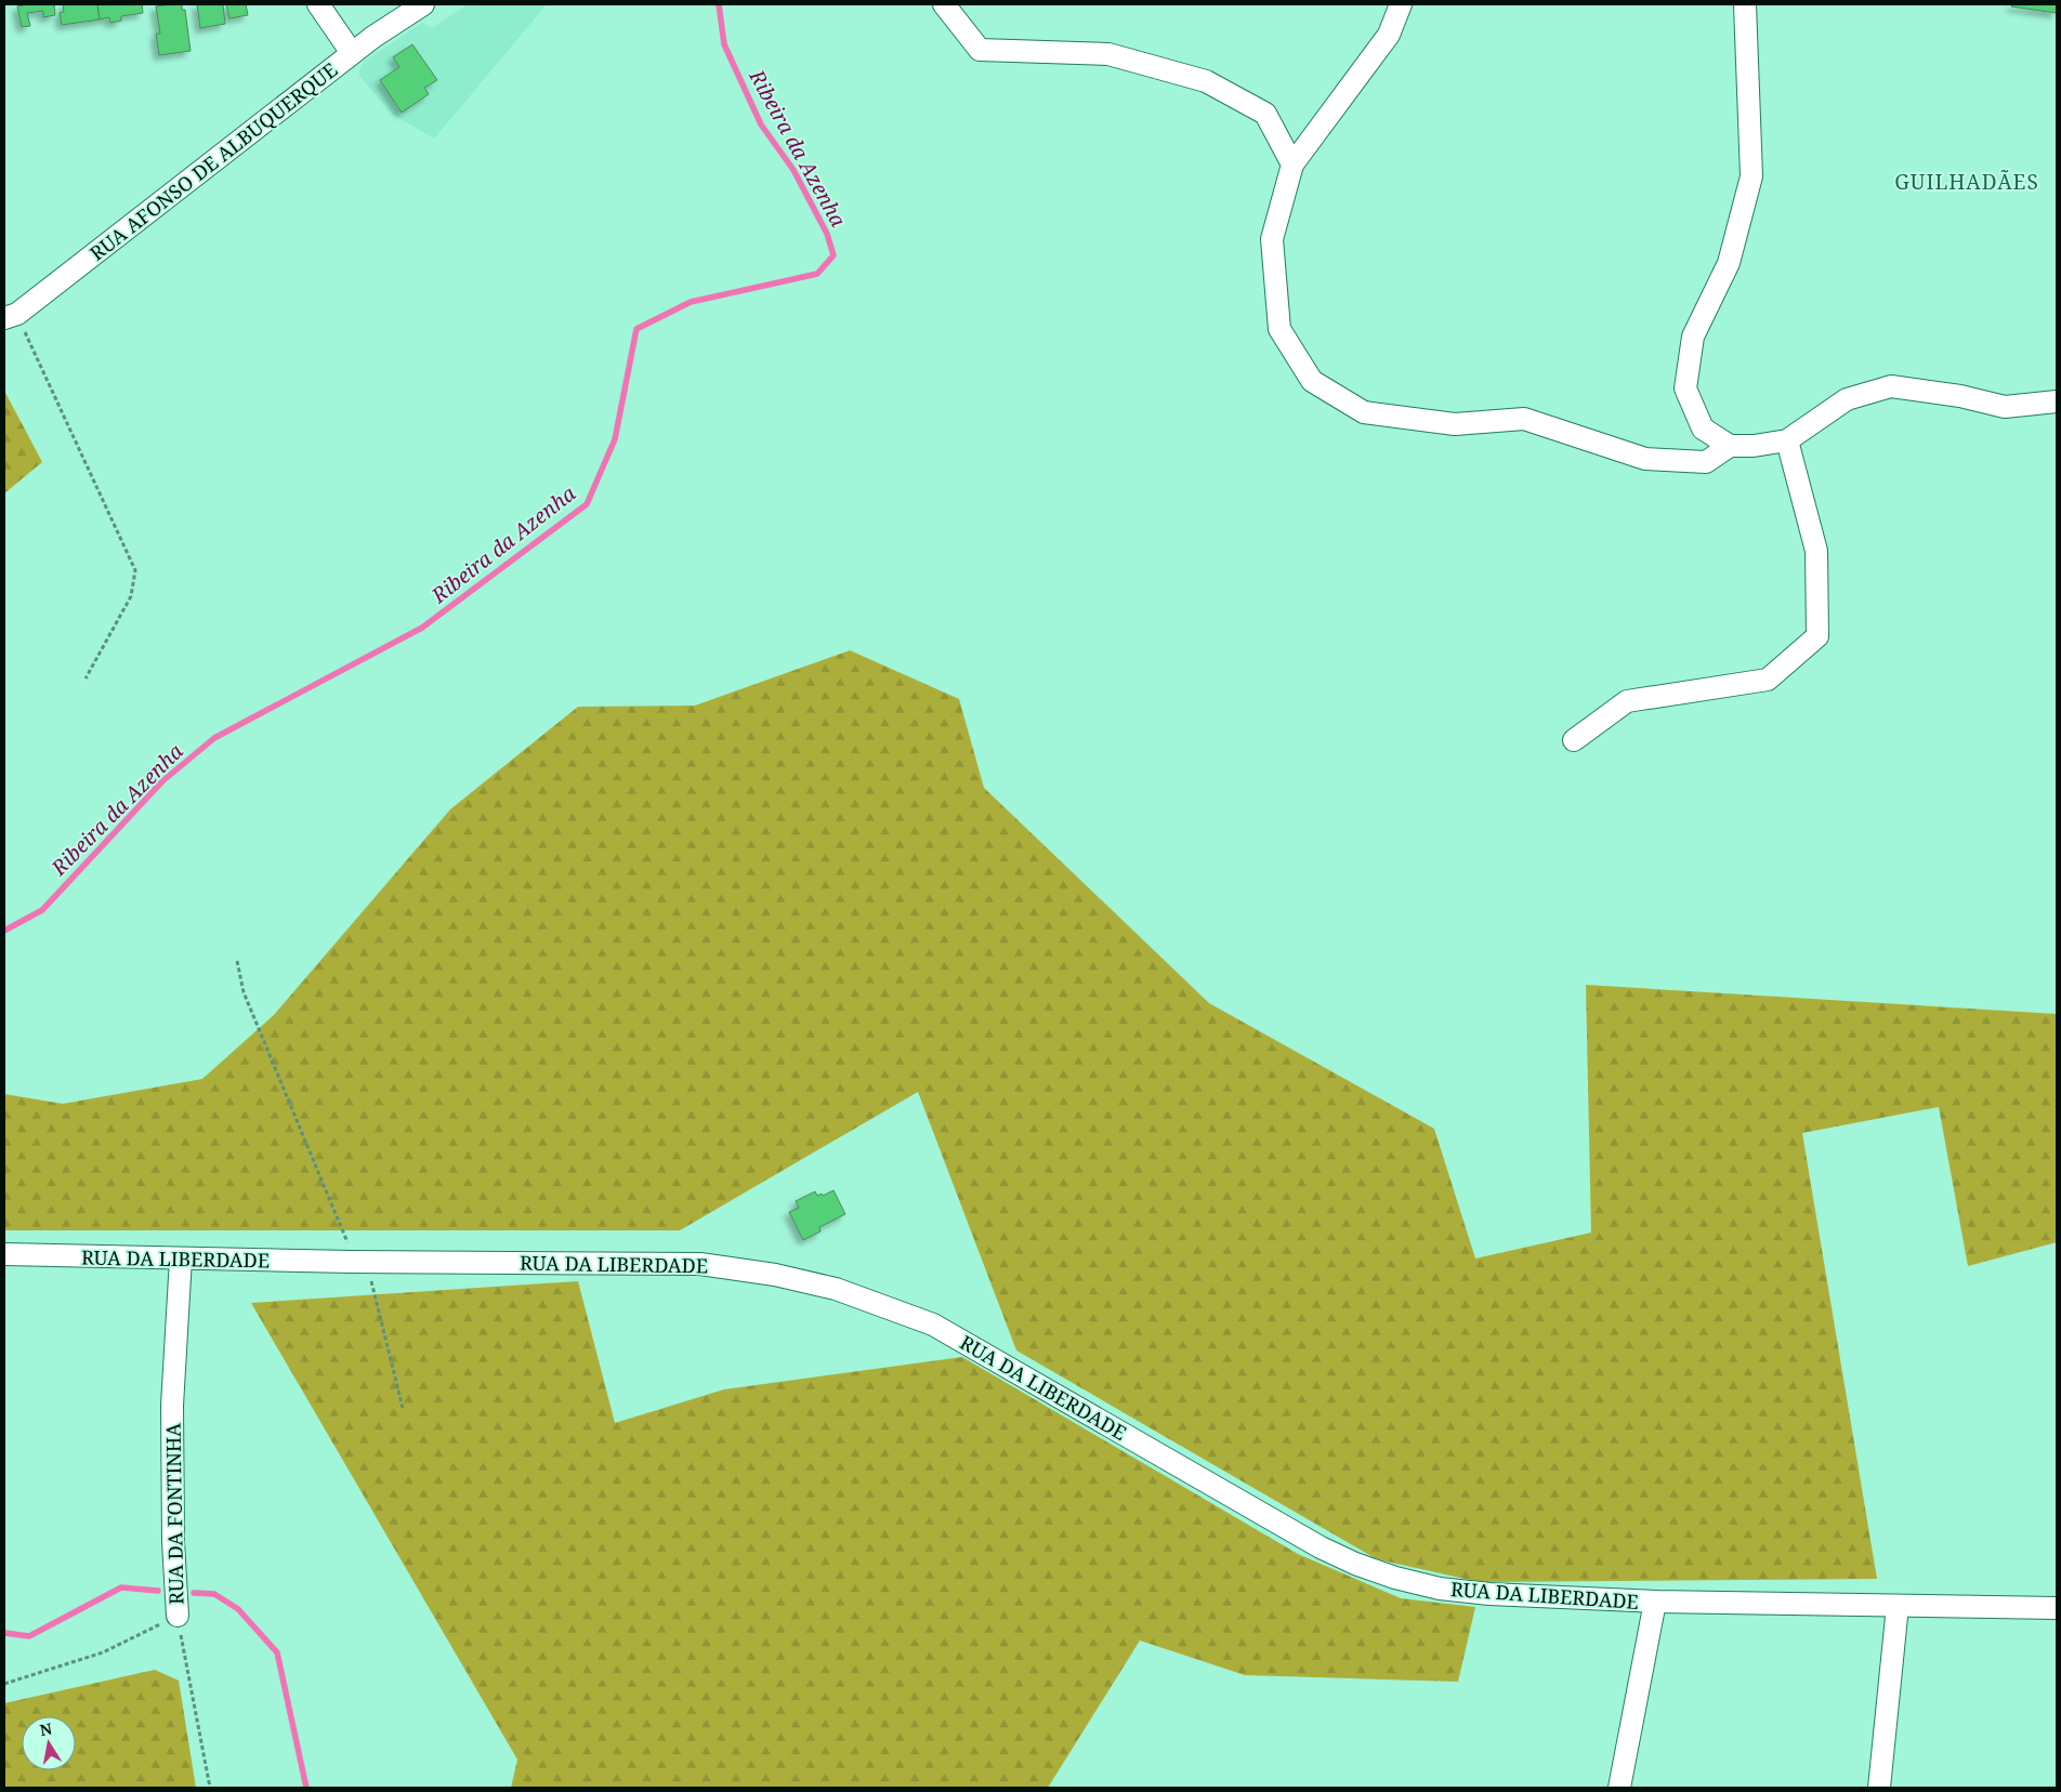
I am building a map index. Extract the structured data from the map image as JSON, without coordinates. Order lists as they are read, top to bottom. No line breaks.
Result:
{"streets":{"street":["RUA AFONSO DE ALBUQUERQUE","RUA DA LIBERDADE","RUA DA FONTINHA"]},"crossings":[["RUA DA LIBERDADE","RUA DA FONTINHA"]],"districts":["GUILHADÃES"],"water":["Ribeira da Azenha"],"north":"top"}
